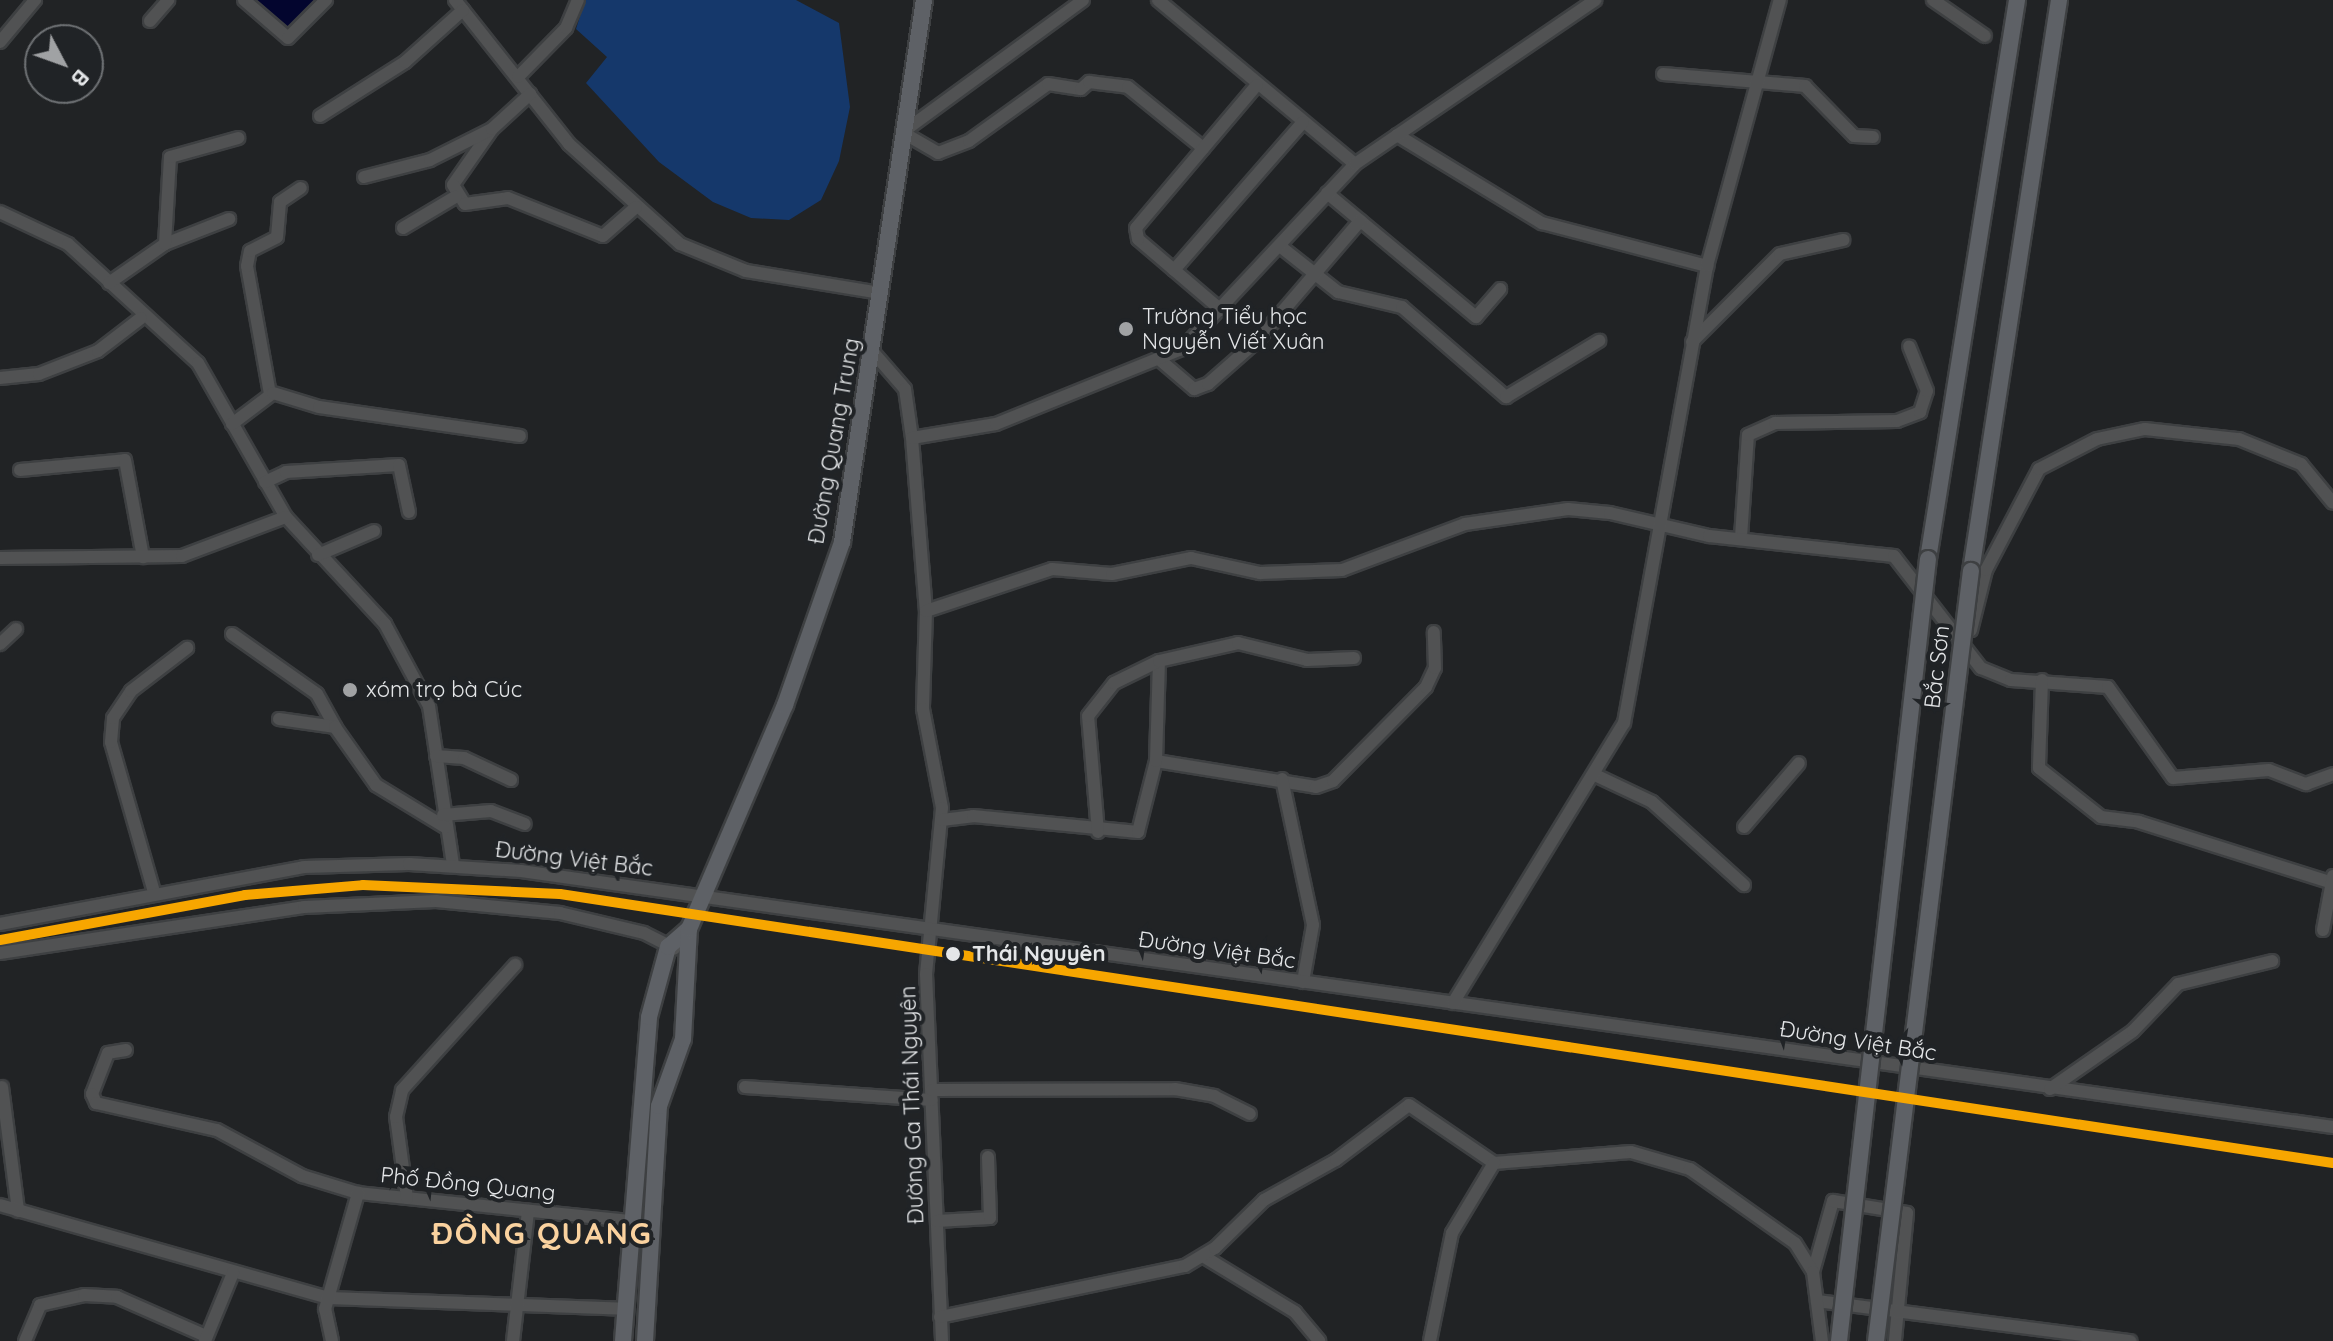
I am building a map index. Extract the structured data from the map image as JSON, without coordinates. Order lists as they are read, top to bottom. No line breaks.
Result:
{"streets":{"main road":["Đường Quang Trung","Bắc Sơn"],"street":["Đường Việt Bắc","Đường Ga Thái Nguyên","Phố Đồng Quang"]},"crossings":[["Đường Quang Trung","Đường Việt Bắc"],["Đường Quang Trung","Đường Ga Thái Nguyên"],["Đường Việt Bắc","Đường Ga Thái Nguyên"]],"districts":["ĐỒNG QUANG"],"places":["Trường Tiểu học Nguyễn Viết Xuân","xóm trọ bà Cúc","Thái Nguyên"],"north":"bottom right"}
